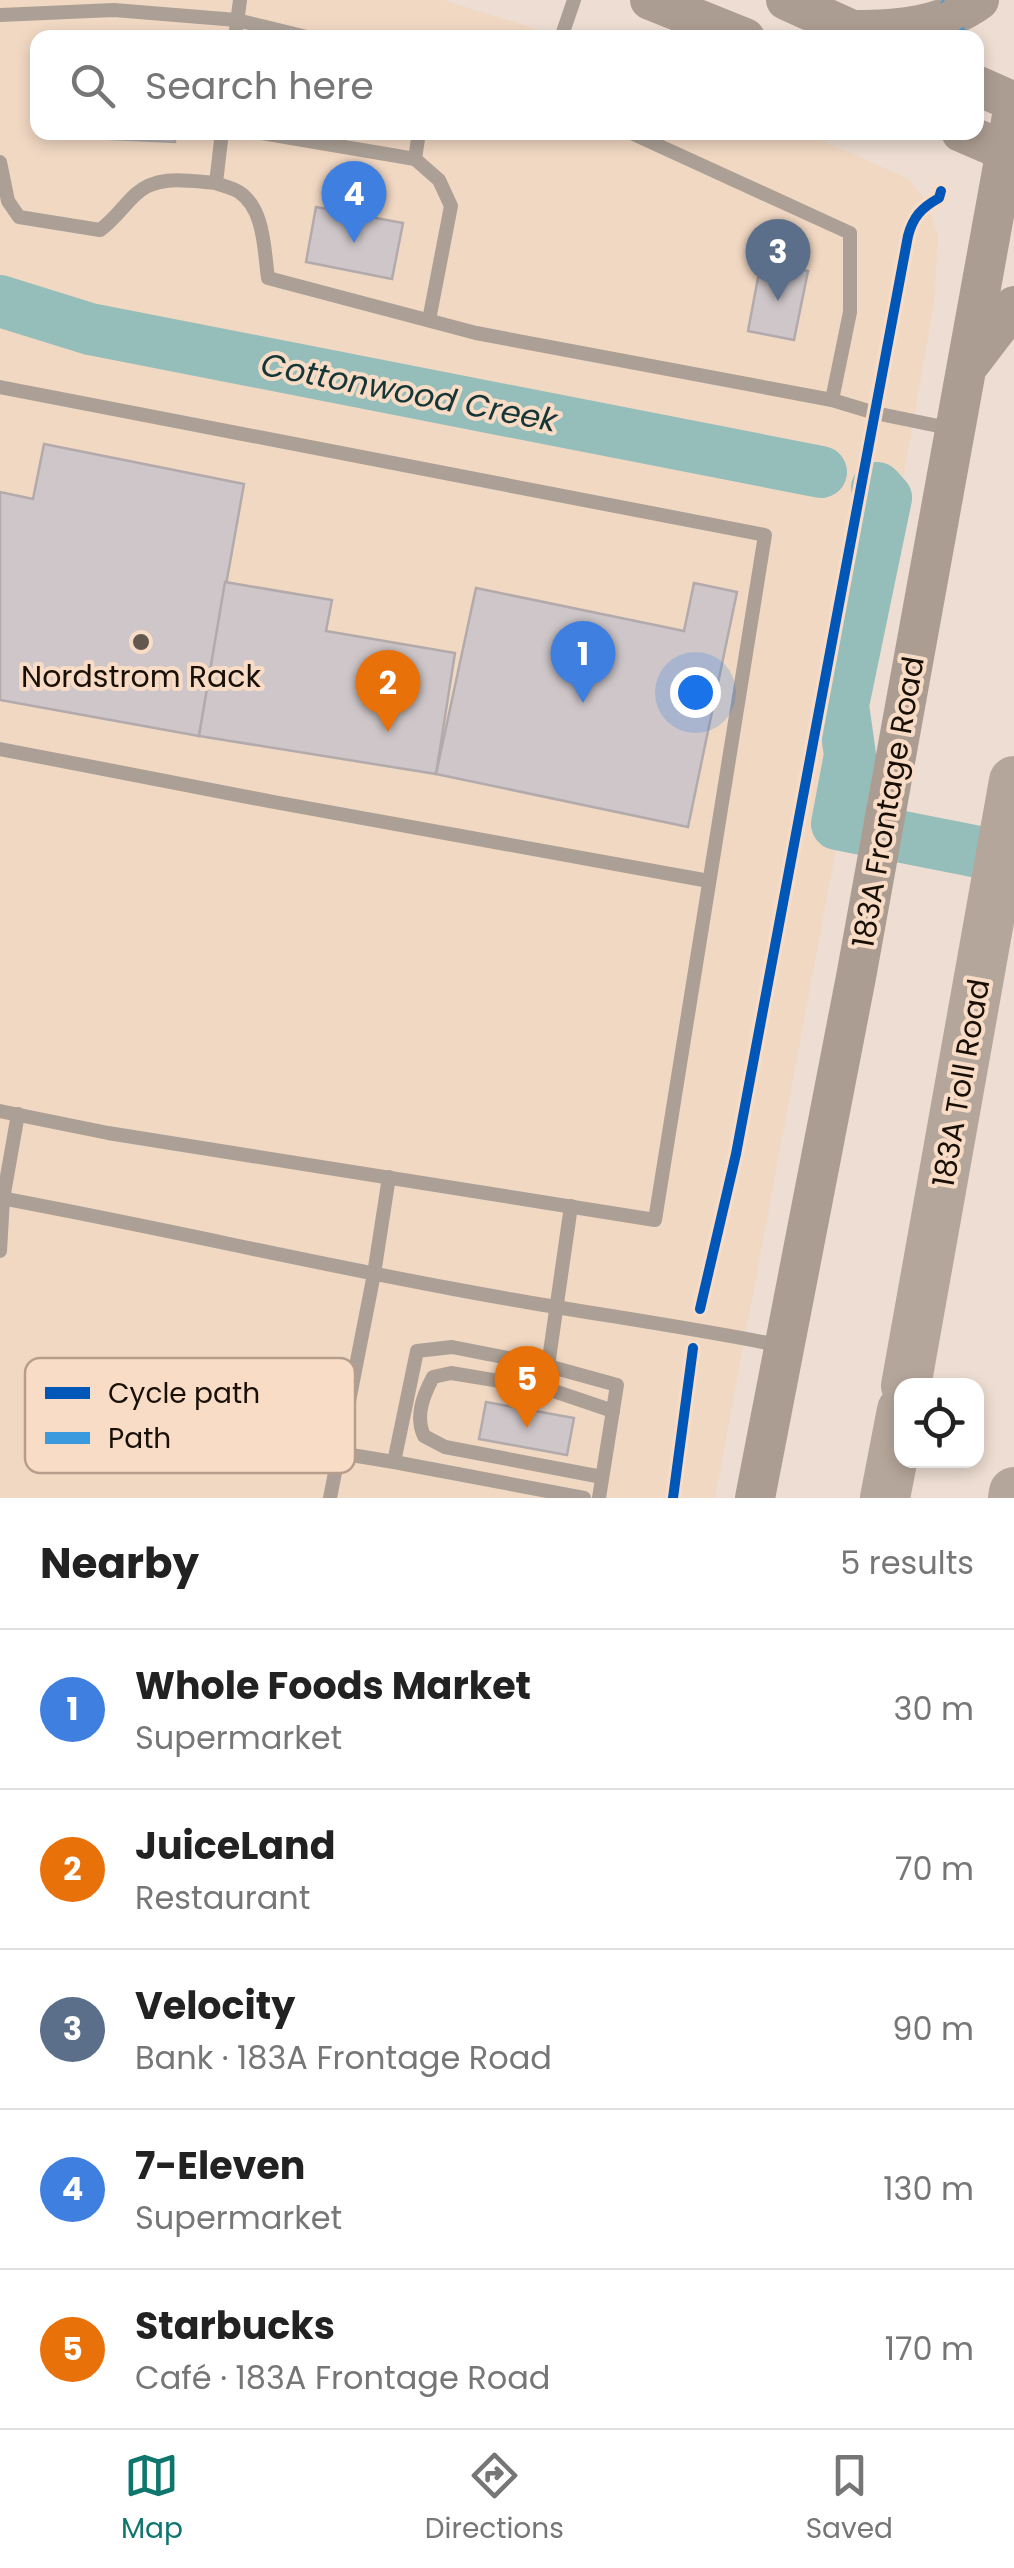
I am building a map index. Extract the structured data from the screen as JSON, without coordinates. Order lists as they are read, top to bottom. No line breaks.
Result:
{"streets":{"highway":["183A Toll Road"],"main road":["183A Frontage Road"]},"water":["Cottonwood Creek"],"places":["Nordstrom Rack"],"legend":["Cycle path","Path"],"page":{"search":"Search here","pins":["4","3","1","2","5"],"heading":["Nearby","5 results"],"list":[{"mark":"1","name":"Whole Foods Market","note":"Supermarket","value":"30 m"},{"mark":"2","name":"JuiceLand","note":"Restaurant","value":"70 m"},{"mark":"3","name":"Velocity","note":"Bank · 183A Frontage Road","value":"90 m"},{"mark":"4","name":"7-Eleven","note":"Supermarket","value":"130 m"},{"mark":"5","name":"Starbucks","note":"Café · 183A Frontage Road","value":"170 m"}],"nav":["Map","Directions","Saved"]}}
